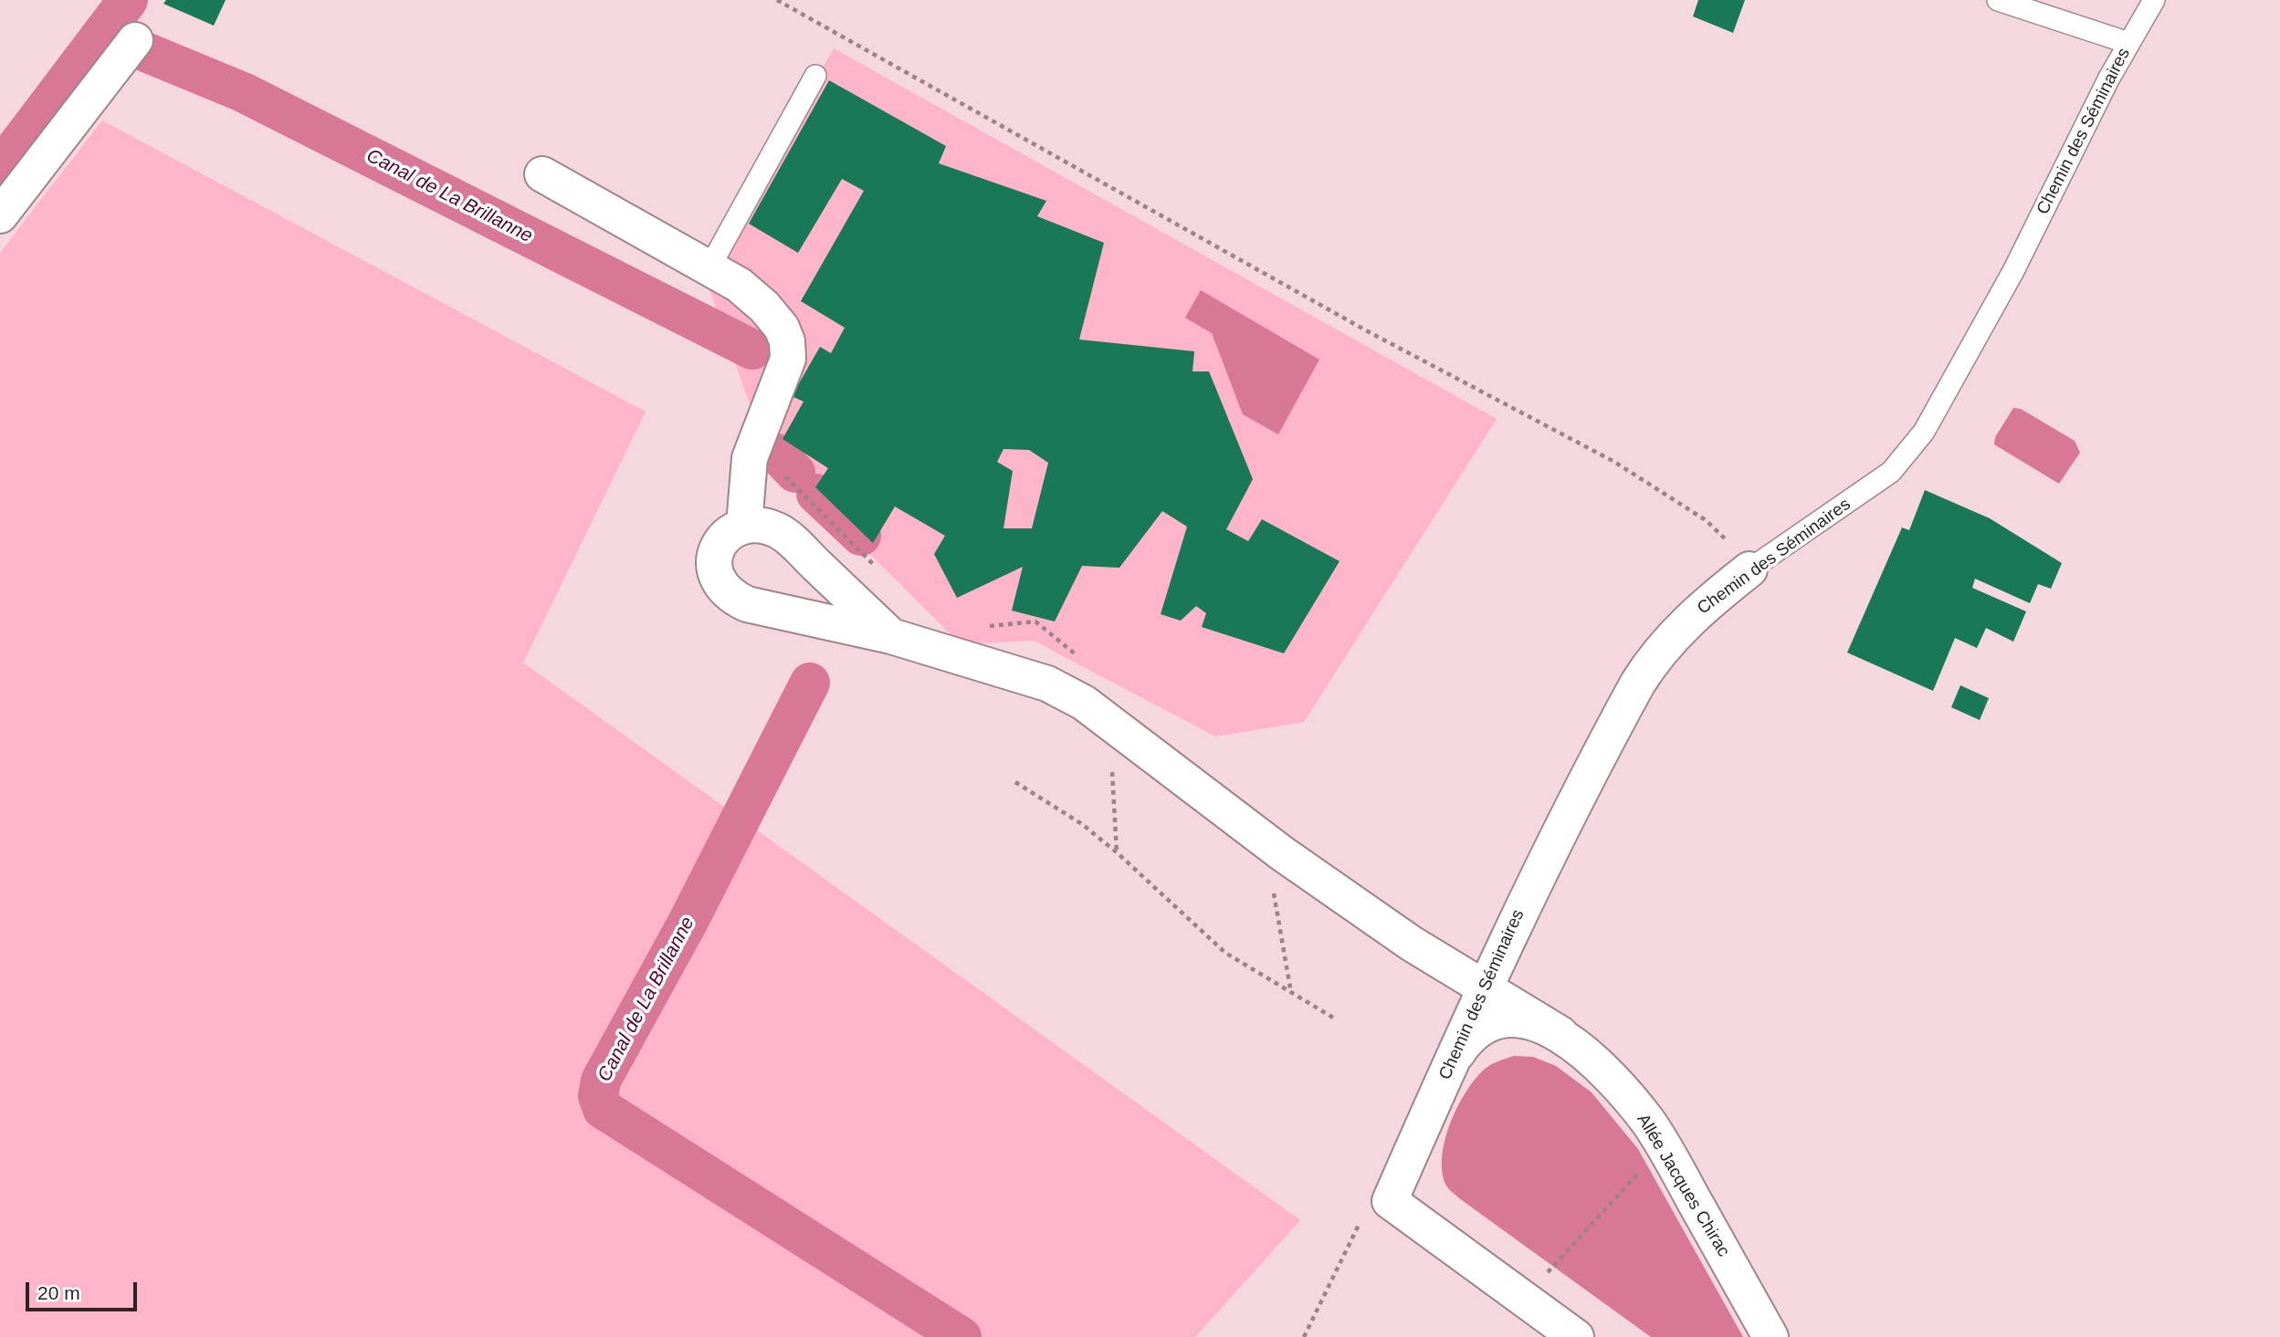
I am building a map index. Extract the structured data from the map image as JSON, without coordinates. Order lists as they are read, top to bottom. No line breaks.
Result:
{"streets":{"street":["Chemin des Séminaires","Allée Jacques Chirac"]},"crossings":[["Chemin des Séminaires","Allée Jacques Chirac"]],"water":["Canal de La Brillanne"],"scale_bar":"20 m"}
